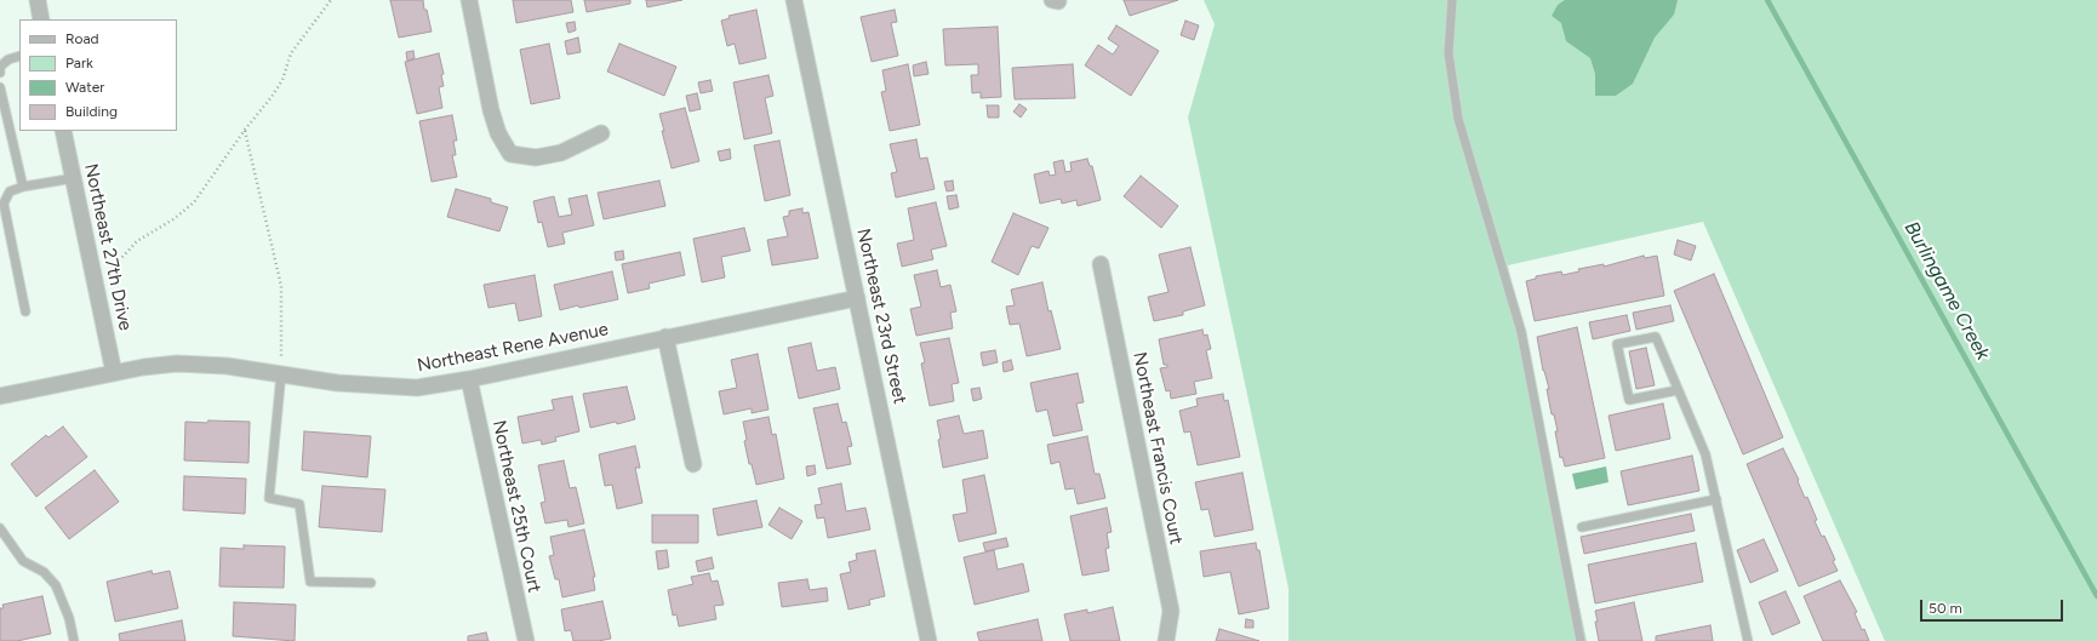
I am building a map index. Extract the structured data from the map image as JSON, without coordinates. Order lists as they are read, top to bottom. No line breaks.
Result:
{"streets":{"street":["Northeast 27th Drive","Northeast 23rd Street","Northeast Rene Avenue","Northeast Francis Court","Northeast 25th Court"]},"crossings":[["Northeast 27th Drive","Northeast Rene Avenue"],["Northeast 23rd Street","Northeast Rene Avenue"],["Northeast Rene Avenue","Northeast 25th Court"]],"water":["Burlingame Creek"],"legend":["Road","Park","Water","Building"],"scale_bar":"50 m"}
